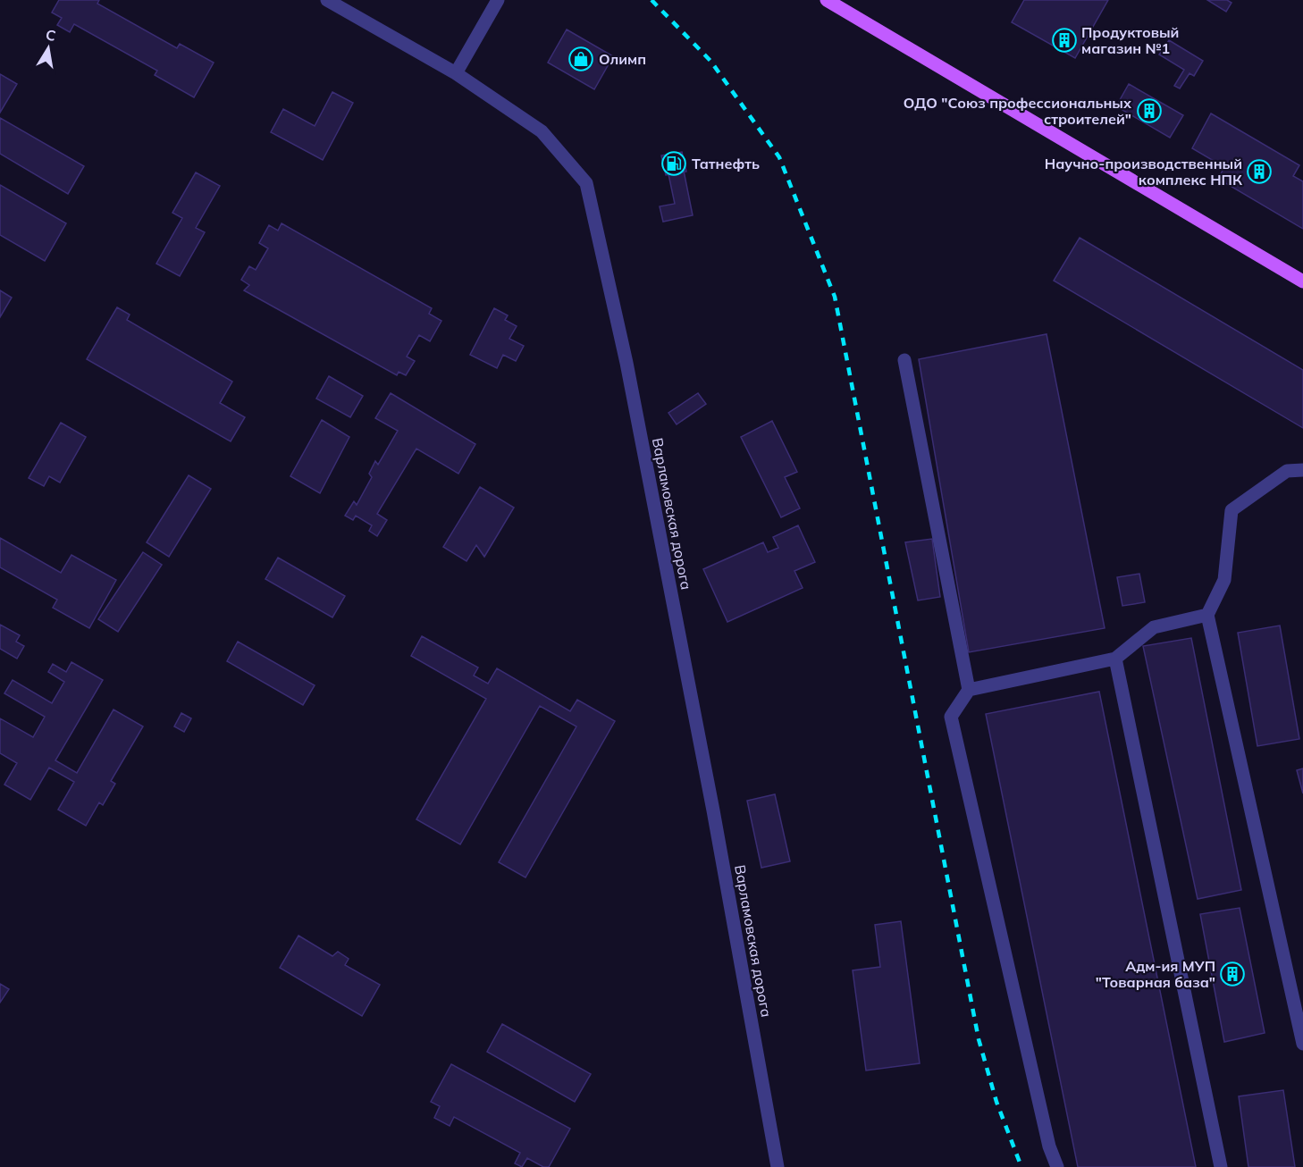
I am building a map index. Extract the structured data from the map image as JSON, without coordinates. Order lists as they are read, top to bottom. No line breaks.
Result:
{"streets":{"street":["Варламовская дорога"]},"places":{"building":["Продуктовый магазин №1","ОДО \"Союз профессиональных строителей\"","Научно-производственный комплекс НПК","Адм-ия МУП \"Товарная база\""],"shop":["Олимп"],"fuel station":["Татнефть"]},"north":"top"}
